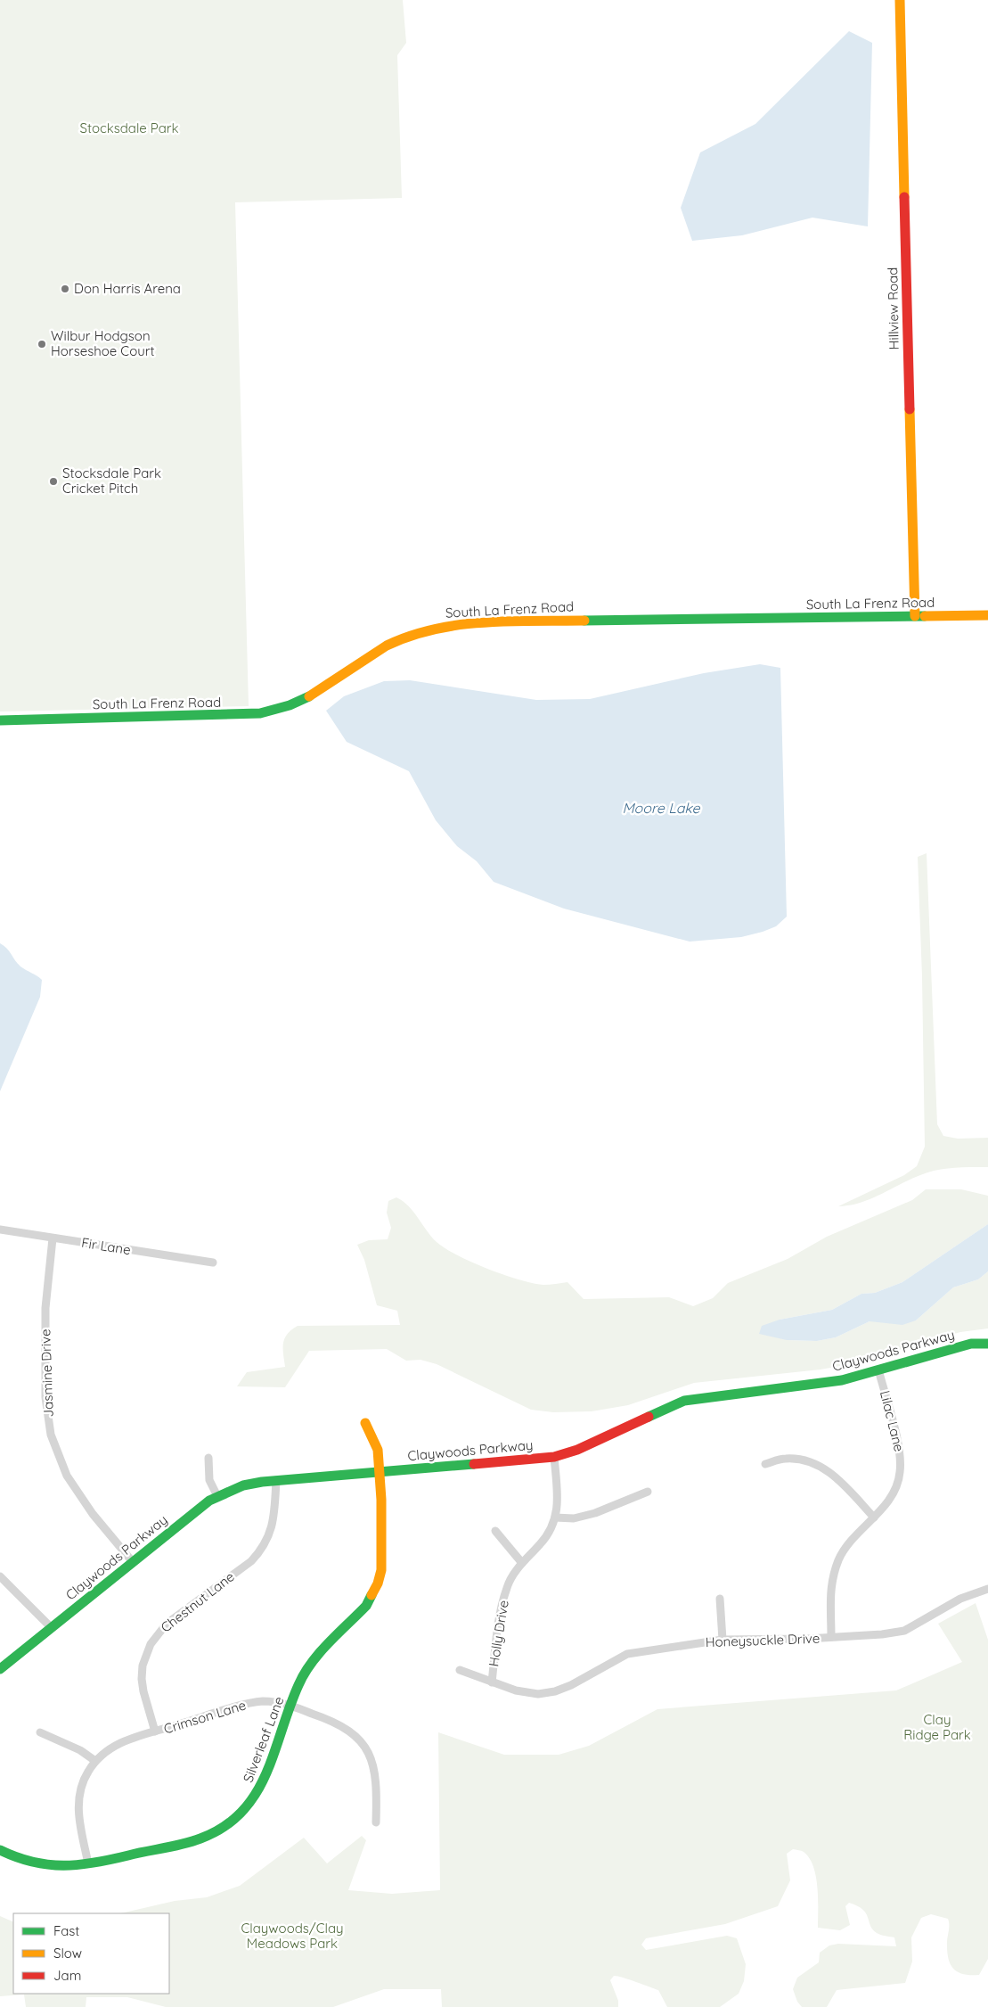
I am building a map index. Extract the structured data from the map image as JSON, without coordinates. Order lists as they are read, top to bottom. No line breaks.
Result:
{"streets":{"street":["Hillview Road","South La Frenz Road","Fir Lane","Claywoods Parkway","Jasmine Drive","Lilac Lane","Chestnut Lane","Holly Drive","Honeysuckle Drive","Crimson Lane","Silverleaf Lane"]},"crossings":[["Hillview Road","South La Frenz Road"],["Fir Lane","Jasmine Drive"],["Claywoods Parkway","Jasmine Drive"],["Claywoods Parkway","Lilac Lane"],["Claywoods Parkway","Chestnut Lane"],["Claywoods Parkway","Holly Drive"],["Claywoods Parkway","Silverleaf Lane"],["Lilac Lane","Honeysuckle Drive"],["Chestnut Lane","Crimson Lane"],["Holly Drive","Honeysuckle Drive"],["Crimson Lane","Silverleaf Lane"]],"water":["Moore Lake"],"parks":["Stocksdale Park","Clay Ridge Park","Claywoods/Clay Meadows Park"],"places":["Don Harris Arena","Wilbur Hodgson Horseshoe Court","Stocksdale Park Cricket Pitch"],"legend":["Fast","Slow","Jam"]}
